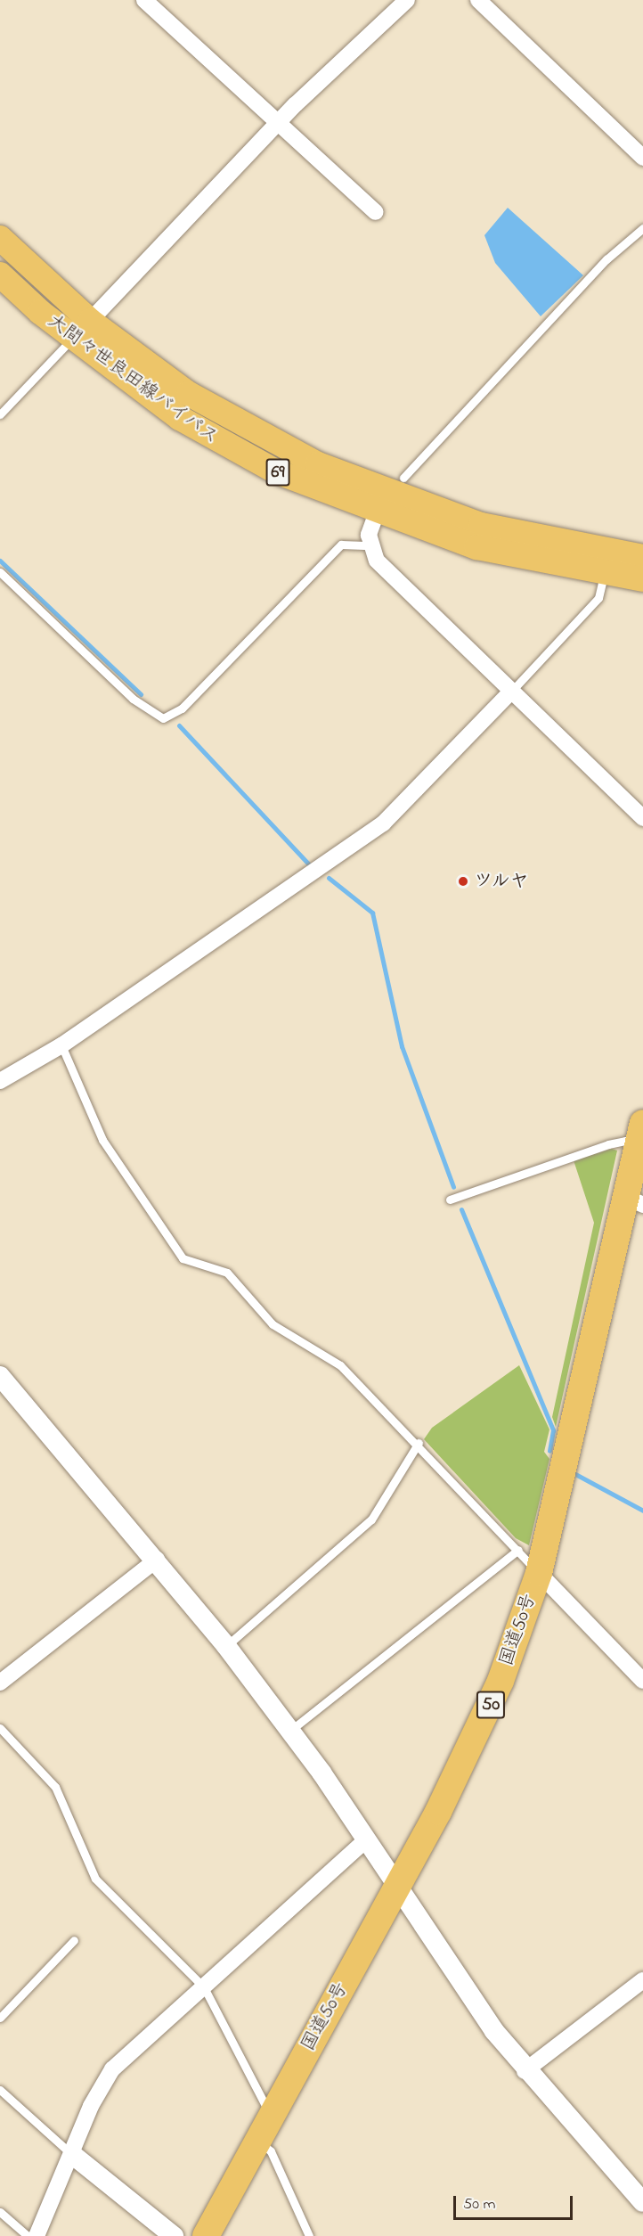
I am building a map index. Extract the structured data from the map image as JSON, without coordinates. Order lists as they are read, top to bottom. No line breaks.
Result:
{"streets":{"highway":["国道50号","50"],"main road":["大間々世良田線バイパス","69"]},"places":["ツルヤ"],"scale_bar":"50 m"}
